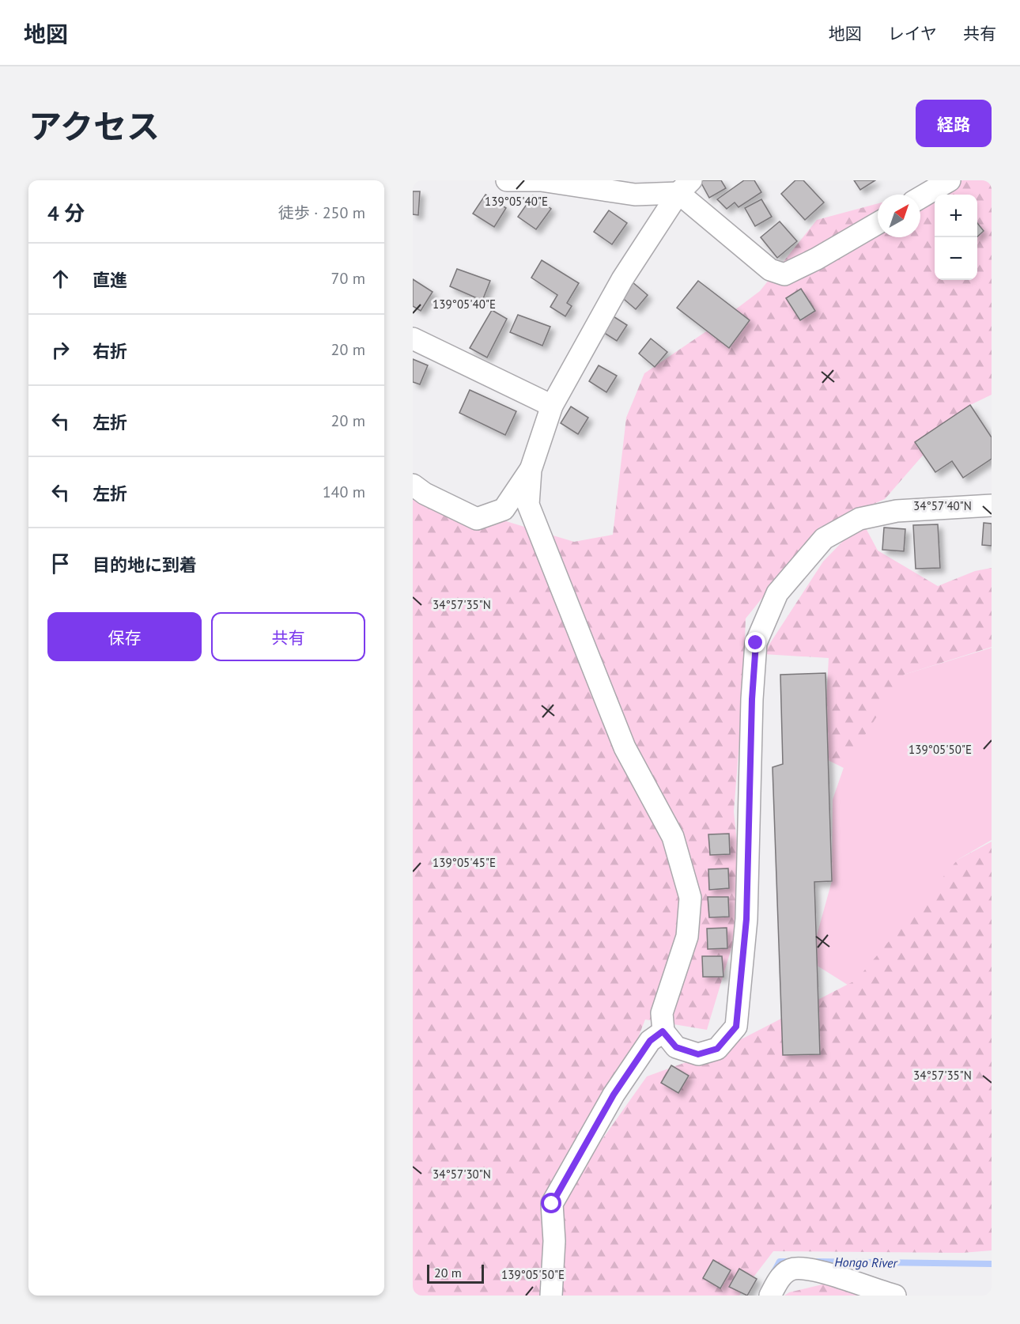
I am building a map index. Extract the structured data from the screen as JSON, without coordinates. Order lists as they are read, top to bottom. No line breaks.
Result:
{"water":["Hongo River"],"scale_bar":"20 m","north":"top right","page":{"header":"地図","nav":["地図","レイヤ","共有"],"title":"アクセス","buttons":["経路",["保存","共有"]],"heading":["4 分","徒歩 · 250 m"],"map_buttons":["+","−"],"list":[["直進","70 m"],["右折","20 m"],["左折","20 m"],["左折","140 m"],"目的地に到着"],"scale":"20 m"},"coordinates":["139°05'40\"E","34°57'40\"N","34°57'35\"N","139°05'50\"E","139°05'45\"E","34°57'30\"N"]}
